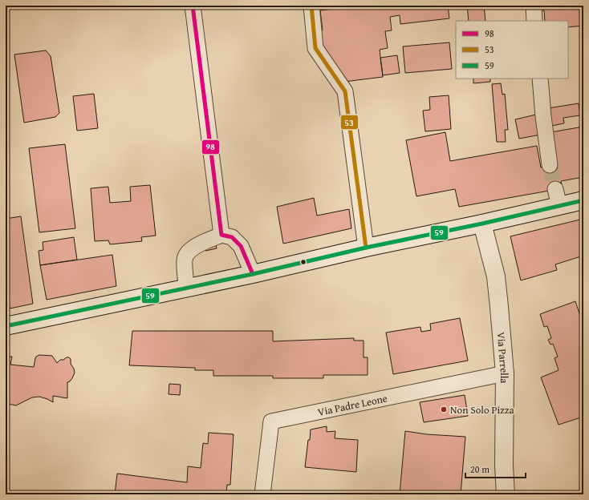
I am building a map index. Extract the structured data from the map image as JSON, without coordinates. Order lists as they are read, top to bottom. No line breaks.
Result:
{"streets":{"main road":["Via Parrella"],"street":["Via Padre Leone"]},"crossings":[["Via Parrella","Via Padre Leone"]],"places":["Non Solo Pizza"],"lines":["transit line 98","transit line 53","transit line 59"],"legend":["98","53","59"],"scale_bar":"20 m"}
